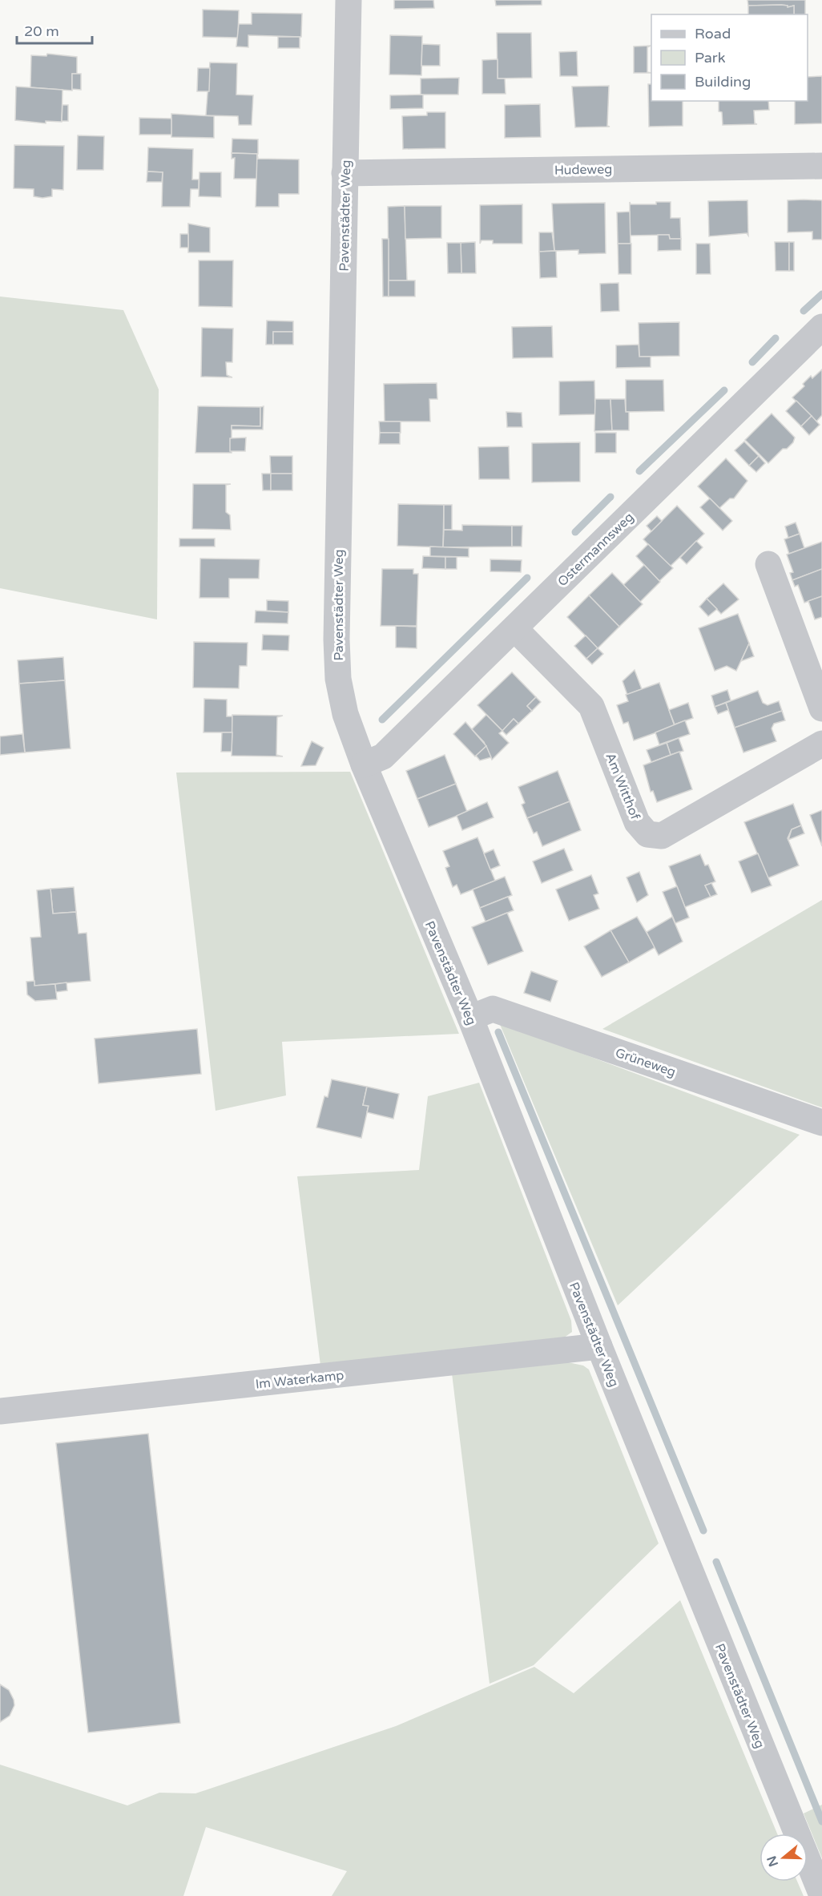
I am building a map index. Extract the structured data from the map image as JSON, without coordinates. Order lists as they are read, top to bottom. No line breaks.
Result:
{"streets":{"street":["Hudeweg","Pavenstädter Weg","Ostermannsweg","Am Witthof","Grüneweg","Im Waterkamp"]},"crossings":[["Hudeweg","Pavenstädter Weg"],["Pavenstädter Weg","Ostermannsweg"],["Pavenstädter Weg","Grüneweg"],["Pavenstädter Weg","Im Waterkamp"],["Ostermannsweg","Am Witthof"]],"legend":["Road","Park","Building"],"scale_bar":"20 m","north":"left"}
